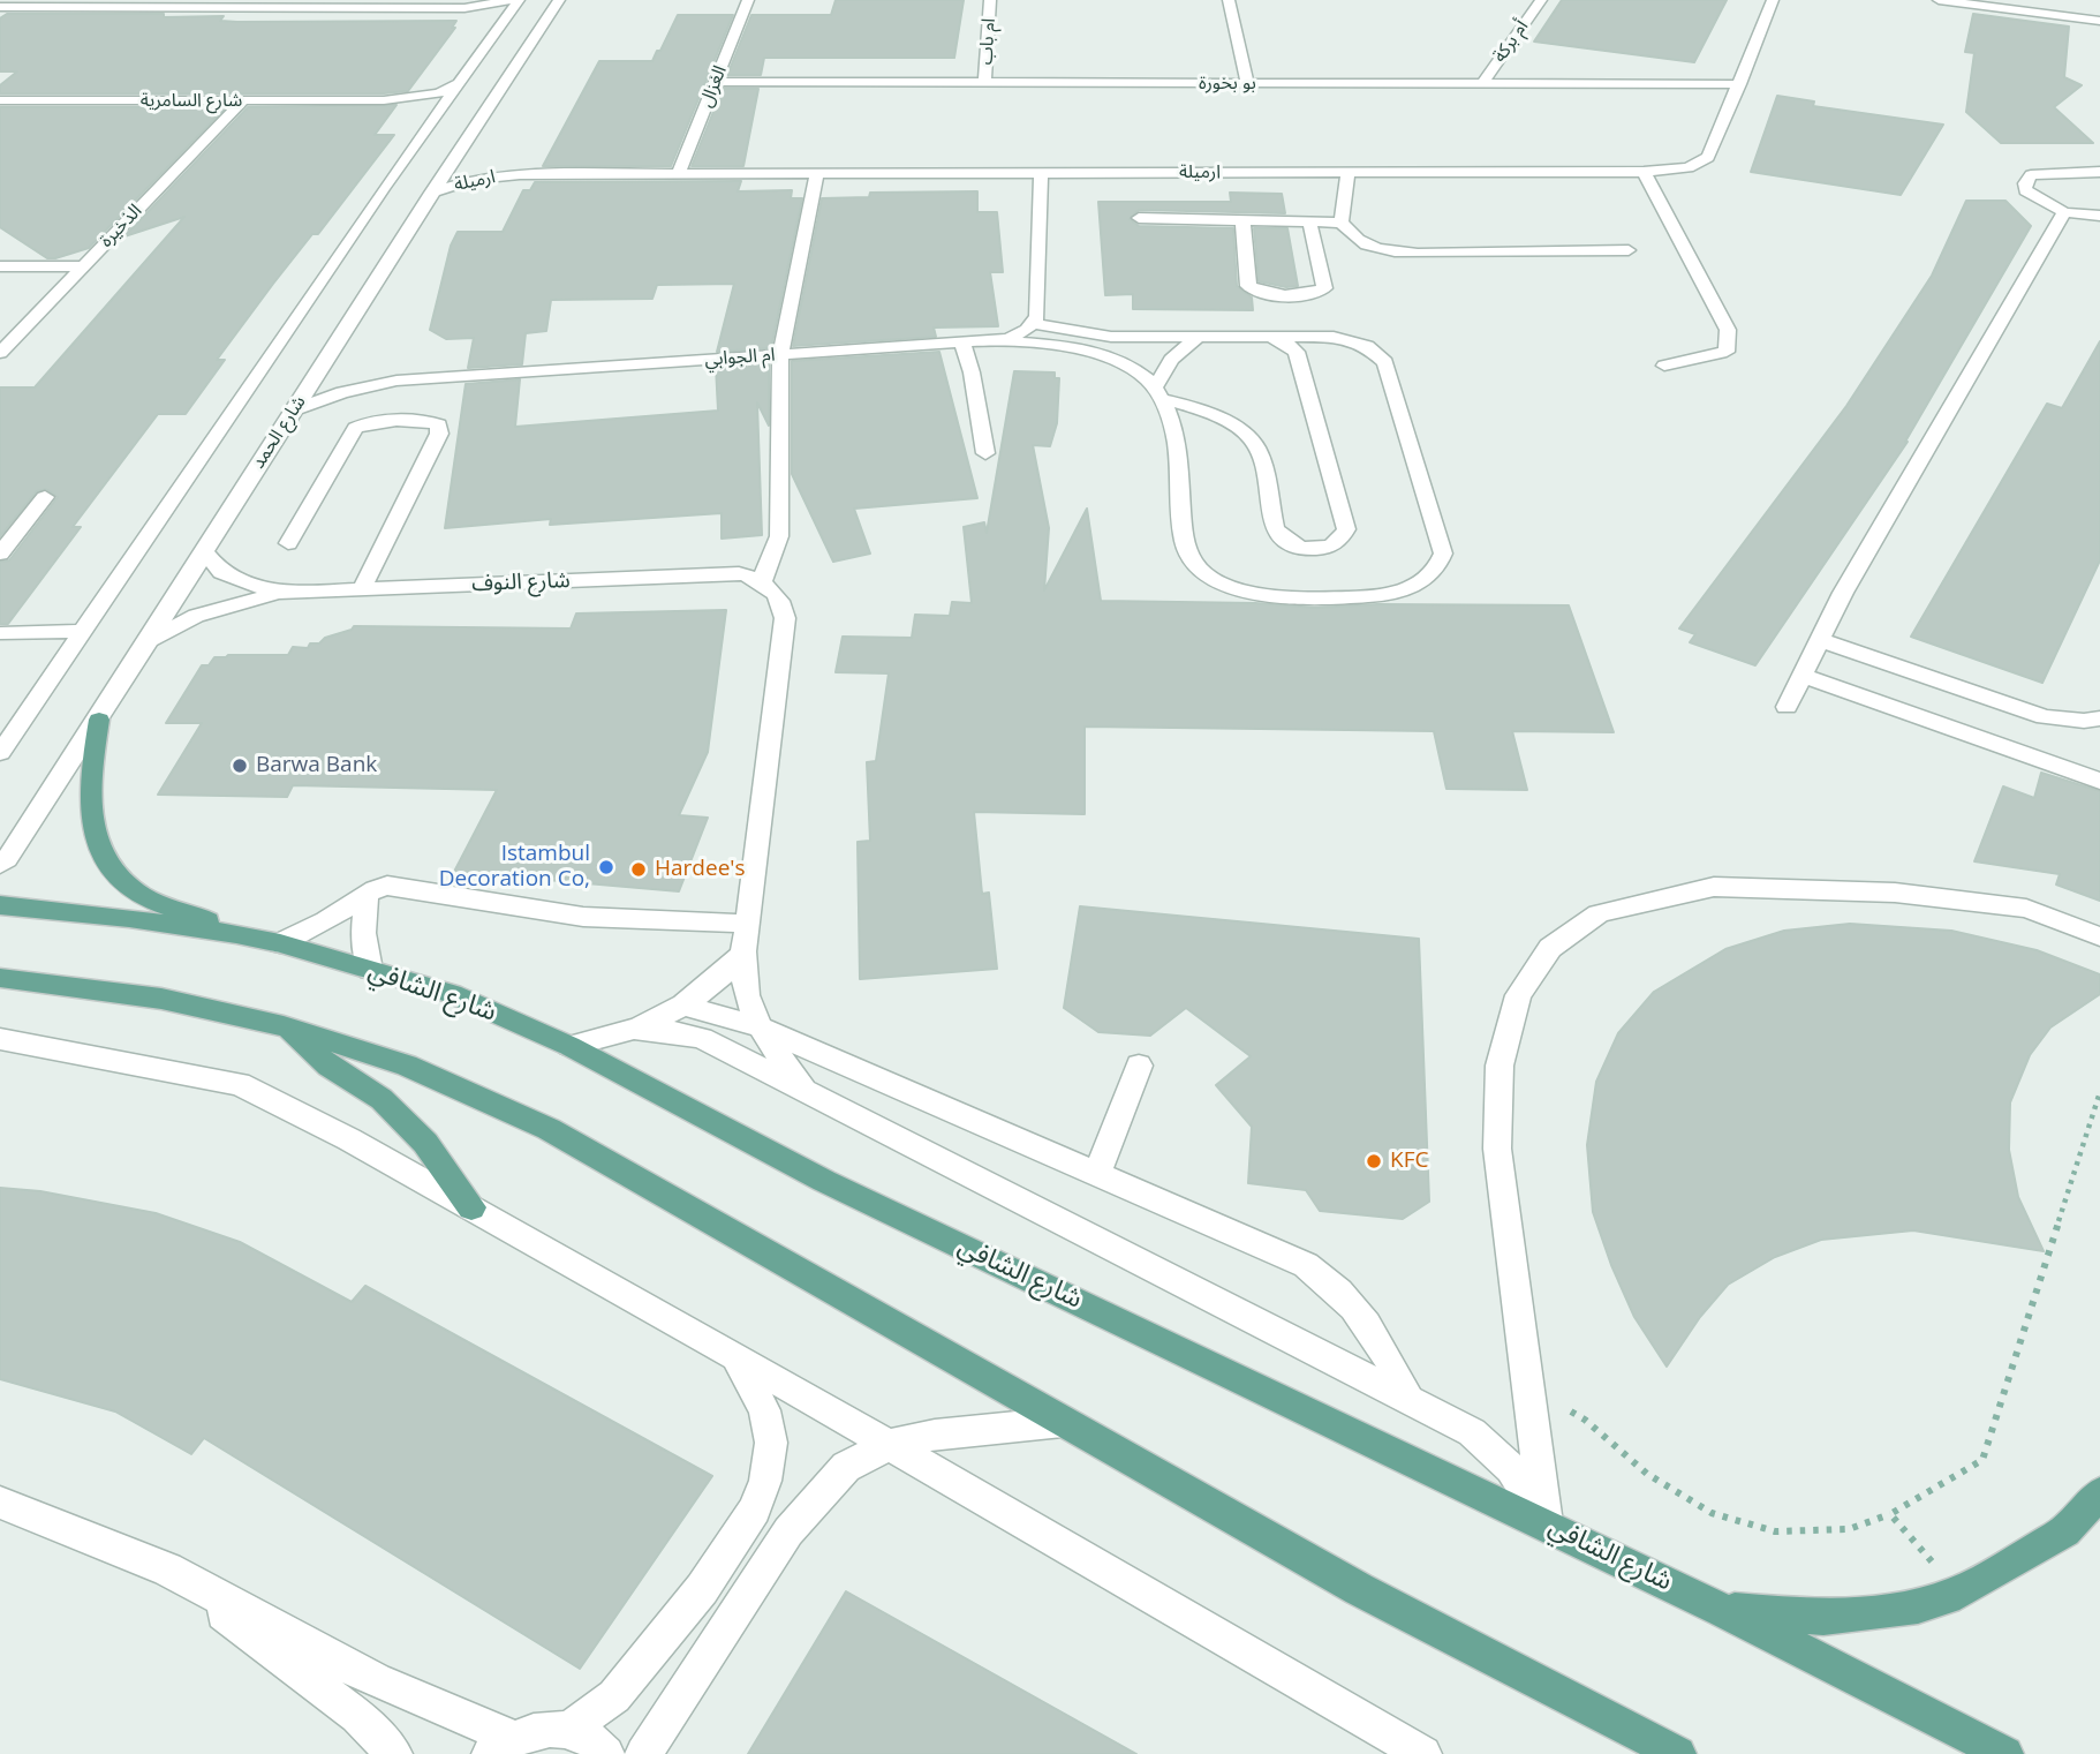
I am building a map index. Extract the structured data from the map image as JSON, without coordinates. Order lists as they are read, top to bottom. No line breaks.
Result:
{"streets":{"main road":["شارع الشافي"],"street":["ام باب","أم بركة","بو بخورة","الغزال","شارع السامرية","ارميلة","الذخيرة","ام الجوابي","شارع الحمد","شارع النوف"]},"crossings":[["ام باب","بو بخورة"],["أم بركة","بو بخورة"],["بو بخورة","الغزال"],["بو بخورة","ارميلة"],["الغزال","ارميلة"],["شارع السامرية","الذخيرة"],["ارميلة","شارع الحمد"],["ام الجوابي","شارع الحمد"],["شارع الحمد","شارع النوف"]],"places":["Barwa Bank","Istambul Decoration Co,","Hardee's","KFC"]}
